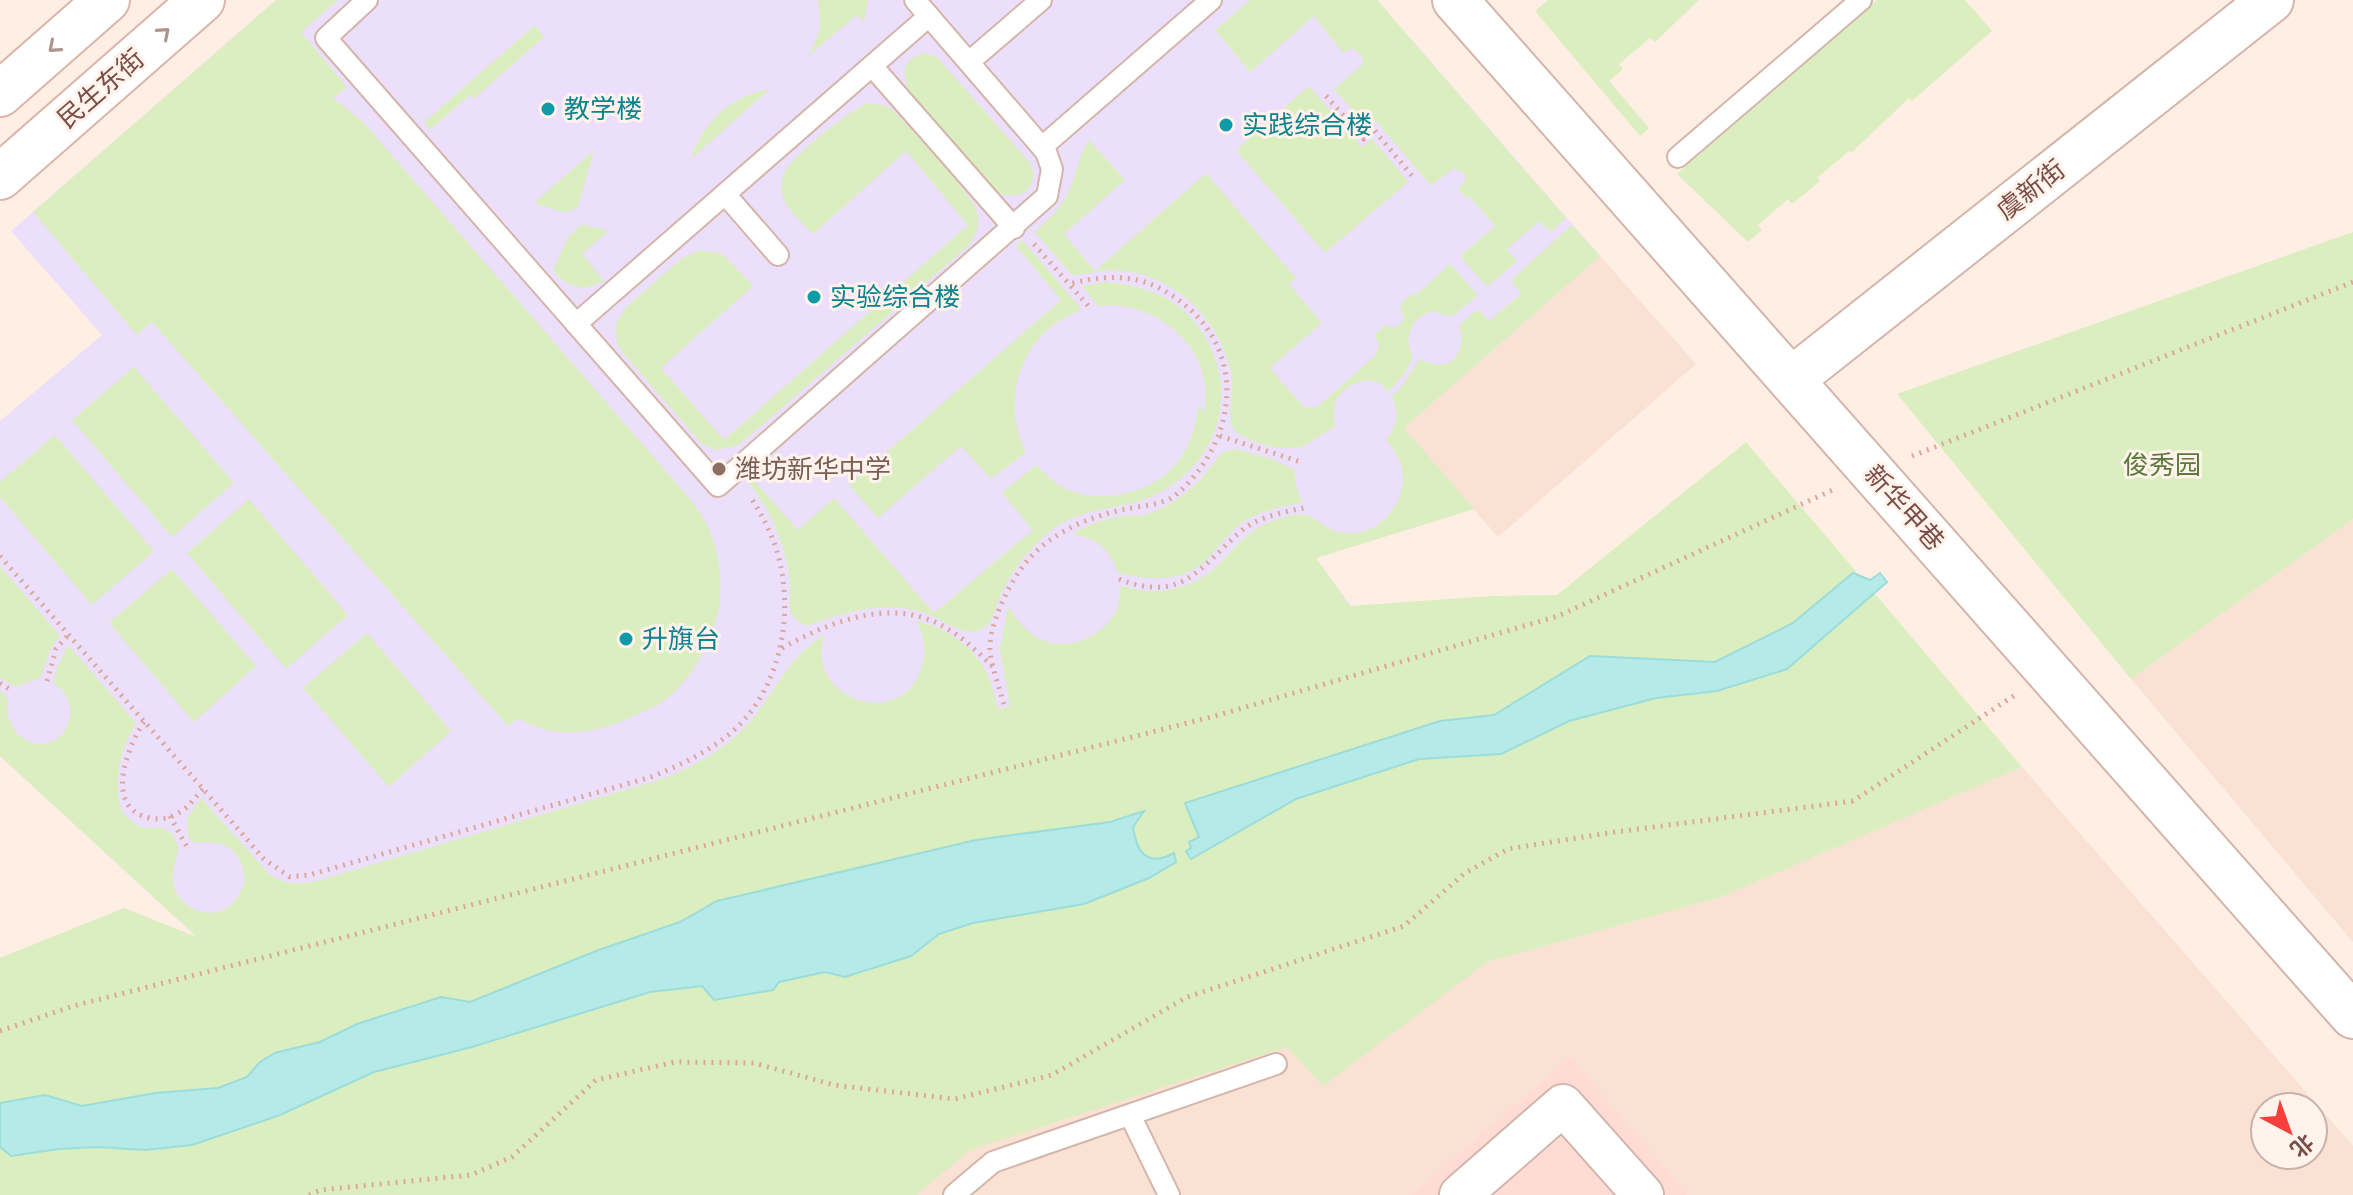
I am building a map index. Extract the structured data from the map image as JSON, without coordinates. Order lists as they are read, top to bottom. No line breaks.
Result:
{"streets":{"street":["民生东街","虞新街","新华甲巷"]},"crossings":[["虞新街","新华甲巷"]],"parks":["俊秀园"],"places":["教学楼","实践综合楼","实验综合楼","潍坊新华中学","升旗台"],"north":"bottom right"}
